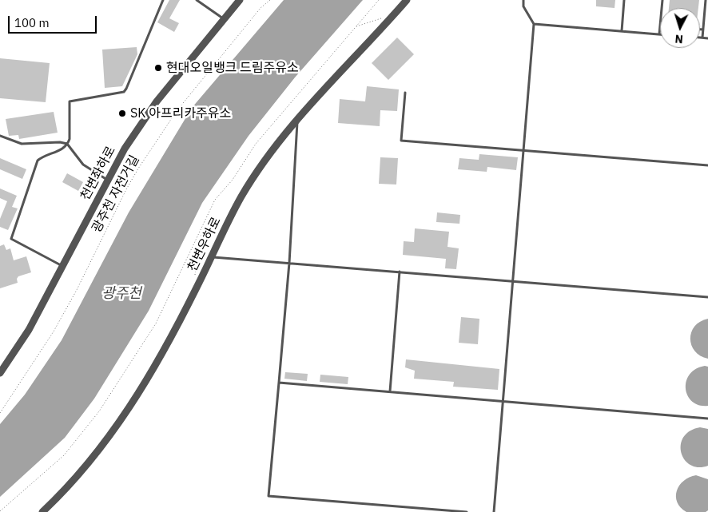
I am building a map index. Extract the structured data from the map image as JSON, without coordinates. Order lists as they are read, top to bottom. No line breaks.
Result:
{"streets":{"street":["천변좌하로","천변우하로"],"path":["광주천 자전거길"]},"water":["광주천"],"places":["현대오일뱅크 드림주유소","SK 아프리카주유소"],"scale_bar":"100 m","north":"bottom"}
